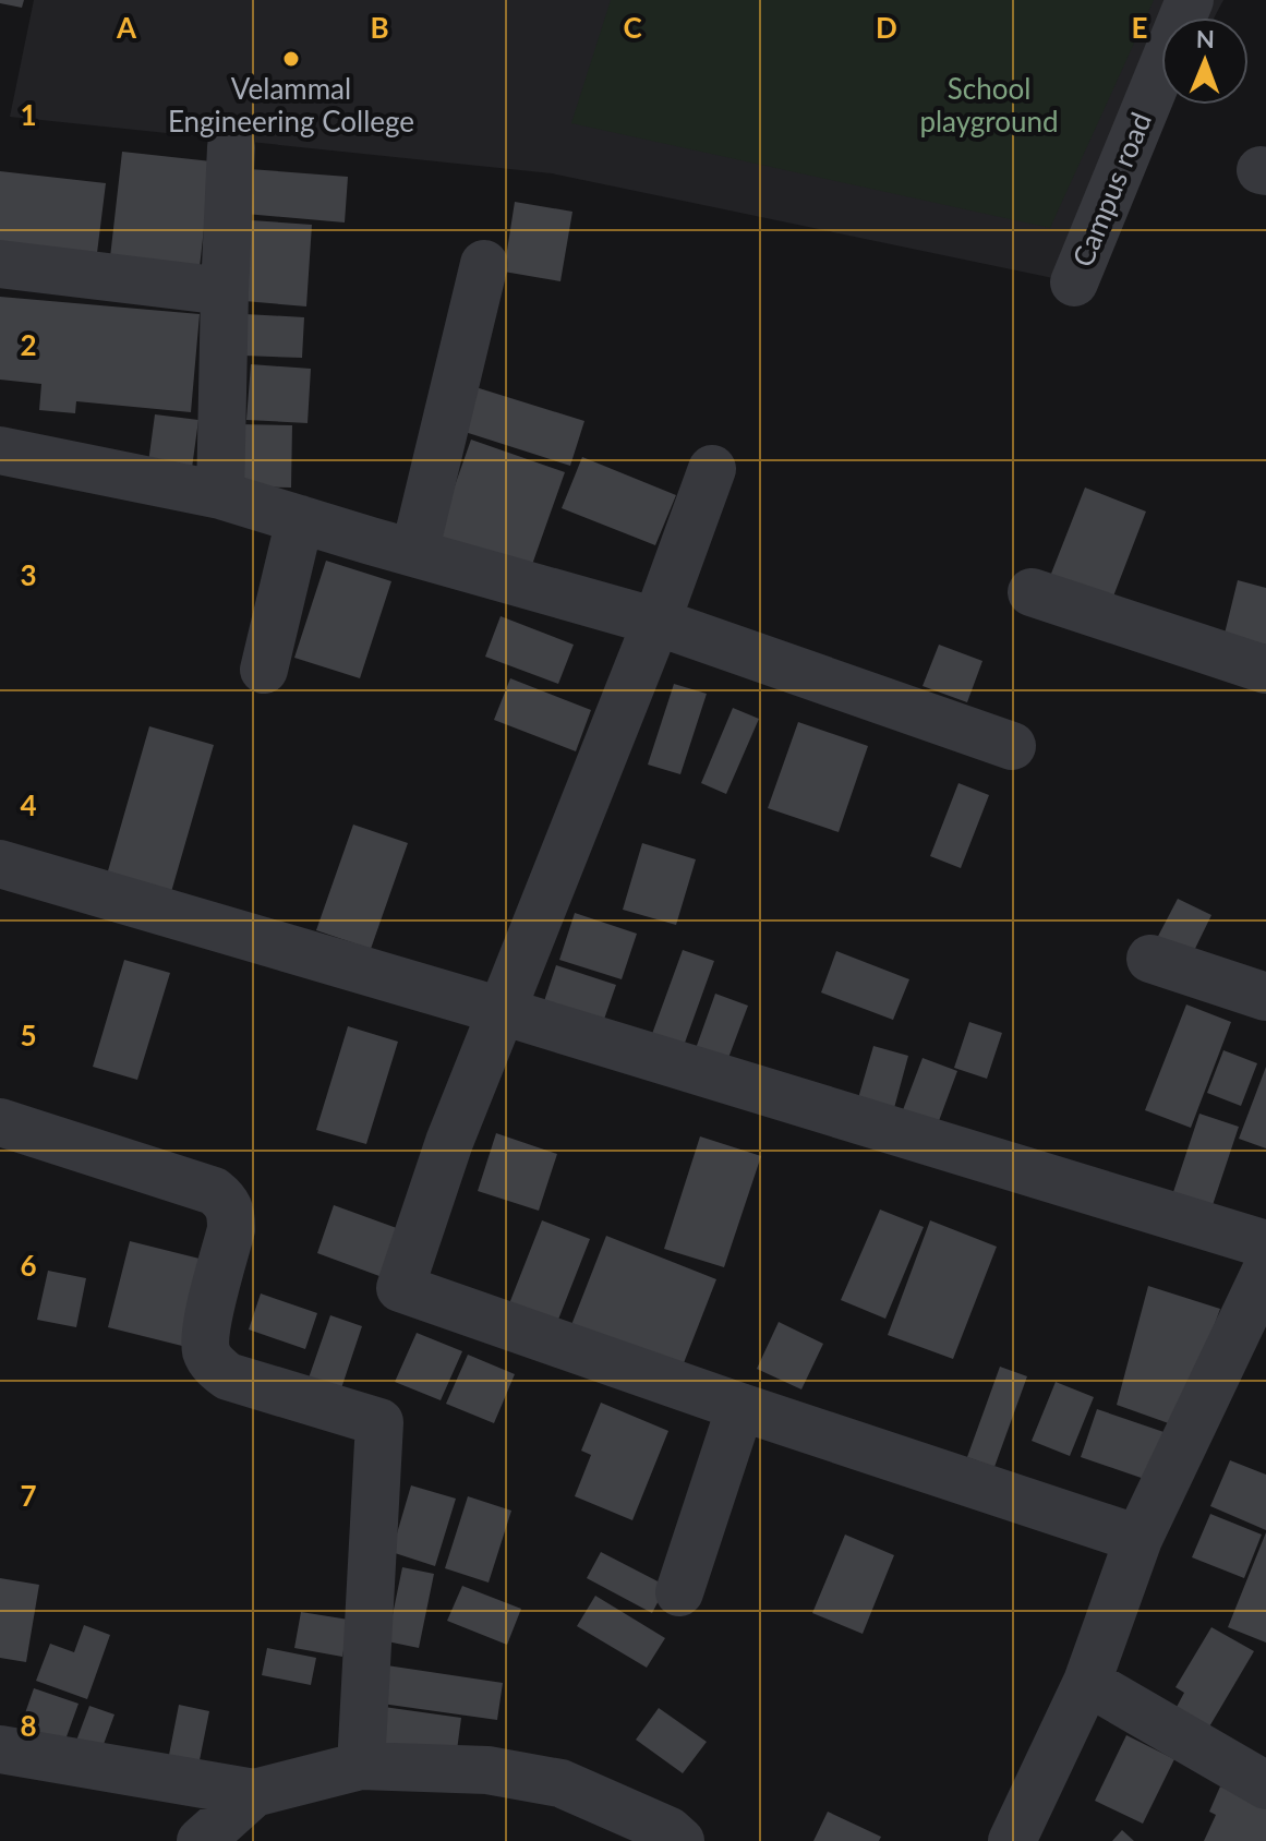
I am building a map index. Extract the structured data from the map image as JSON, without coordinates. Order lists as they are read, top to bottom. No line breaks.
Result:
{"streets":{"street":["Campus road"]},"parks":["School playground"],"places":["Velammal Engineering College"],"north":"top","grid":{"columns":["A","B","C","D","E"],"rows":["1","2","3","4","5","6","7","8"]}}
